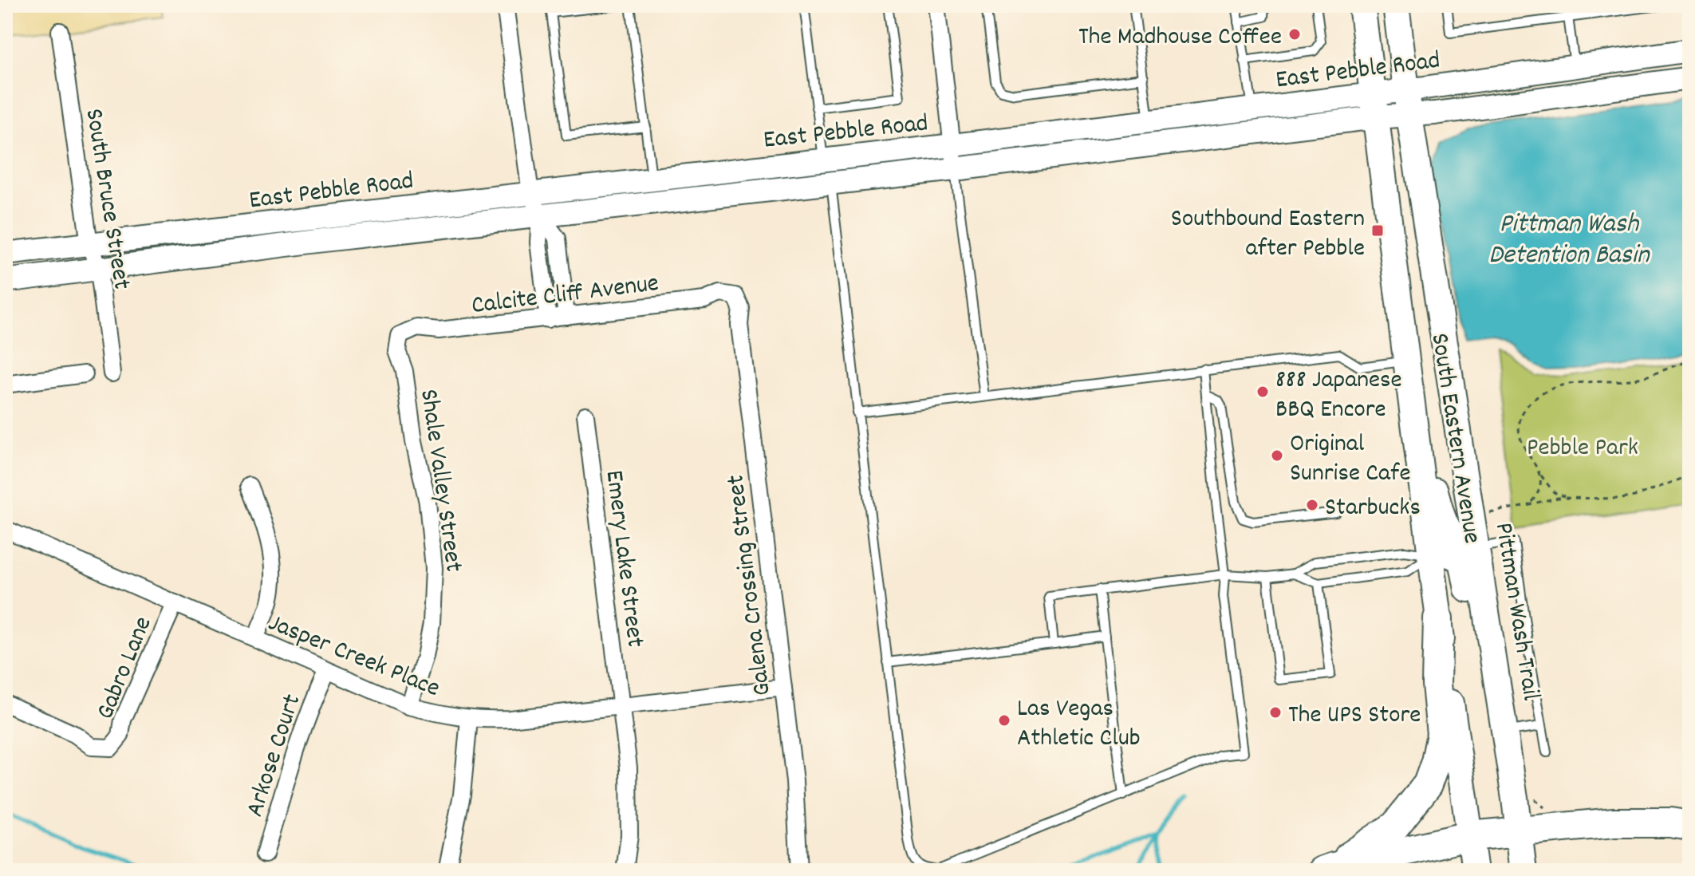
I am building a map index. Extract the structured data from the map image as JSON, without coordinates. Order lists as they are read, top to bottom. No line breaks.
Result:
{"streets":{"main road":["East Pebble Road","South Eastern Avenue"],"street":["South Bruce Street","Calcite Cliff Avenue","Shale Valley Street","Emery Lake Street","Galena Crossing Street","Jasper Creek Place","Gabro Lane","Arkose Court"],"path":["Pittman Wash Trail"]},"crossings":[["East Pebble Road","South Bruce Street"],["East Pebble Road","South Eastern Avenue"],["Calcite Cliff Avenue","Shale Valley Street"],["Calcite Cliff Avenue","Galena Crossing Street"],["Shale Valley Street","Jasper Creek Place"],["Emery Lake Street","Jasper Creek Place"],["Galena Crossing Street","Jasper Creek Place"],["Jasper Creek Place","Gabro Lane"],["Jasper Creek Place","Arkose Court"]],"water":["Pittman Wash Detention Basin"],"parks":["Pebble Park"],"places":{"other":["The Madhouse Coffee","888 Japanese BBQ Encore","Original Sunrise Cafe","Starbucks","The UPS Store","Las Vegas Athletic Club"],"transit":["Southbound Eastern after Pebble"]}}
